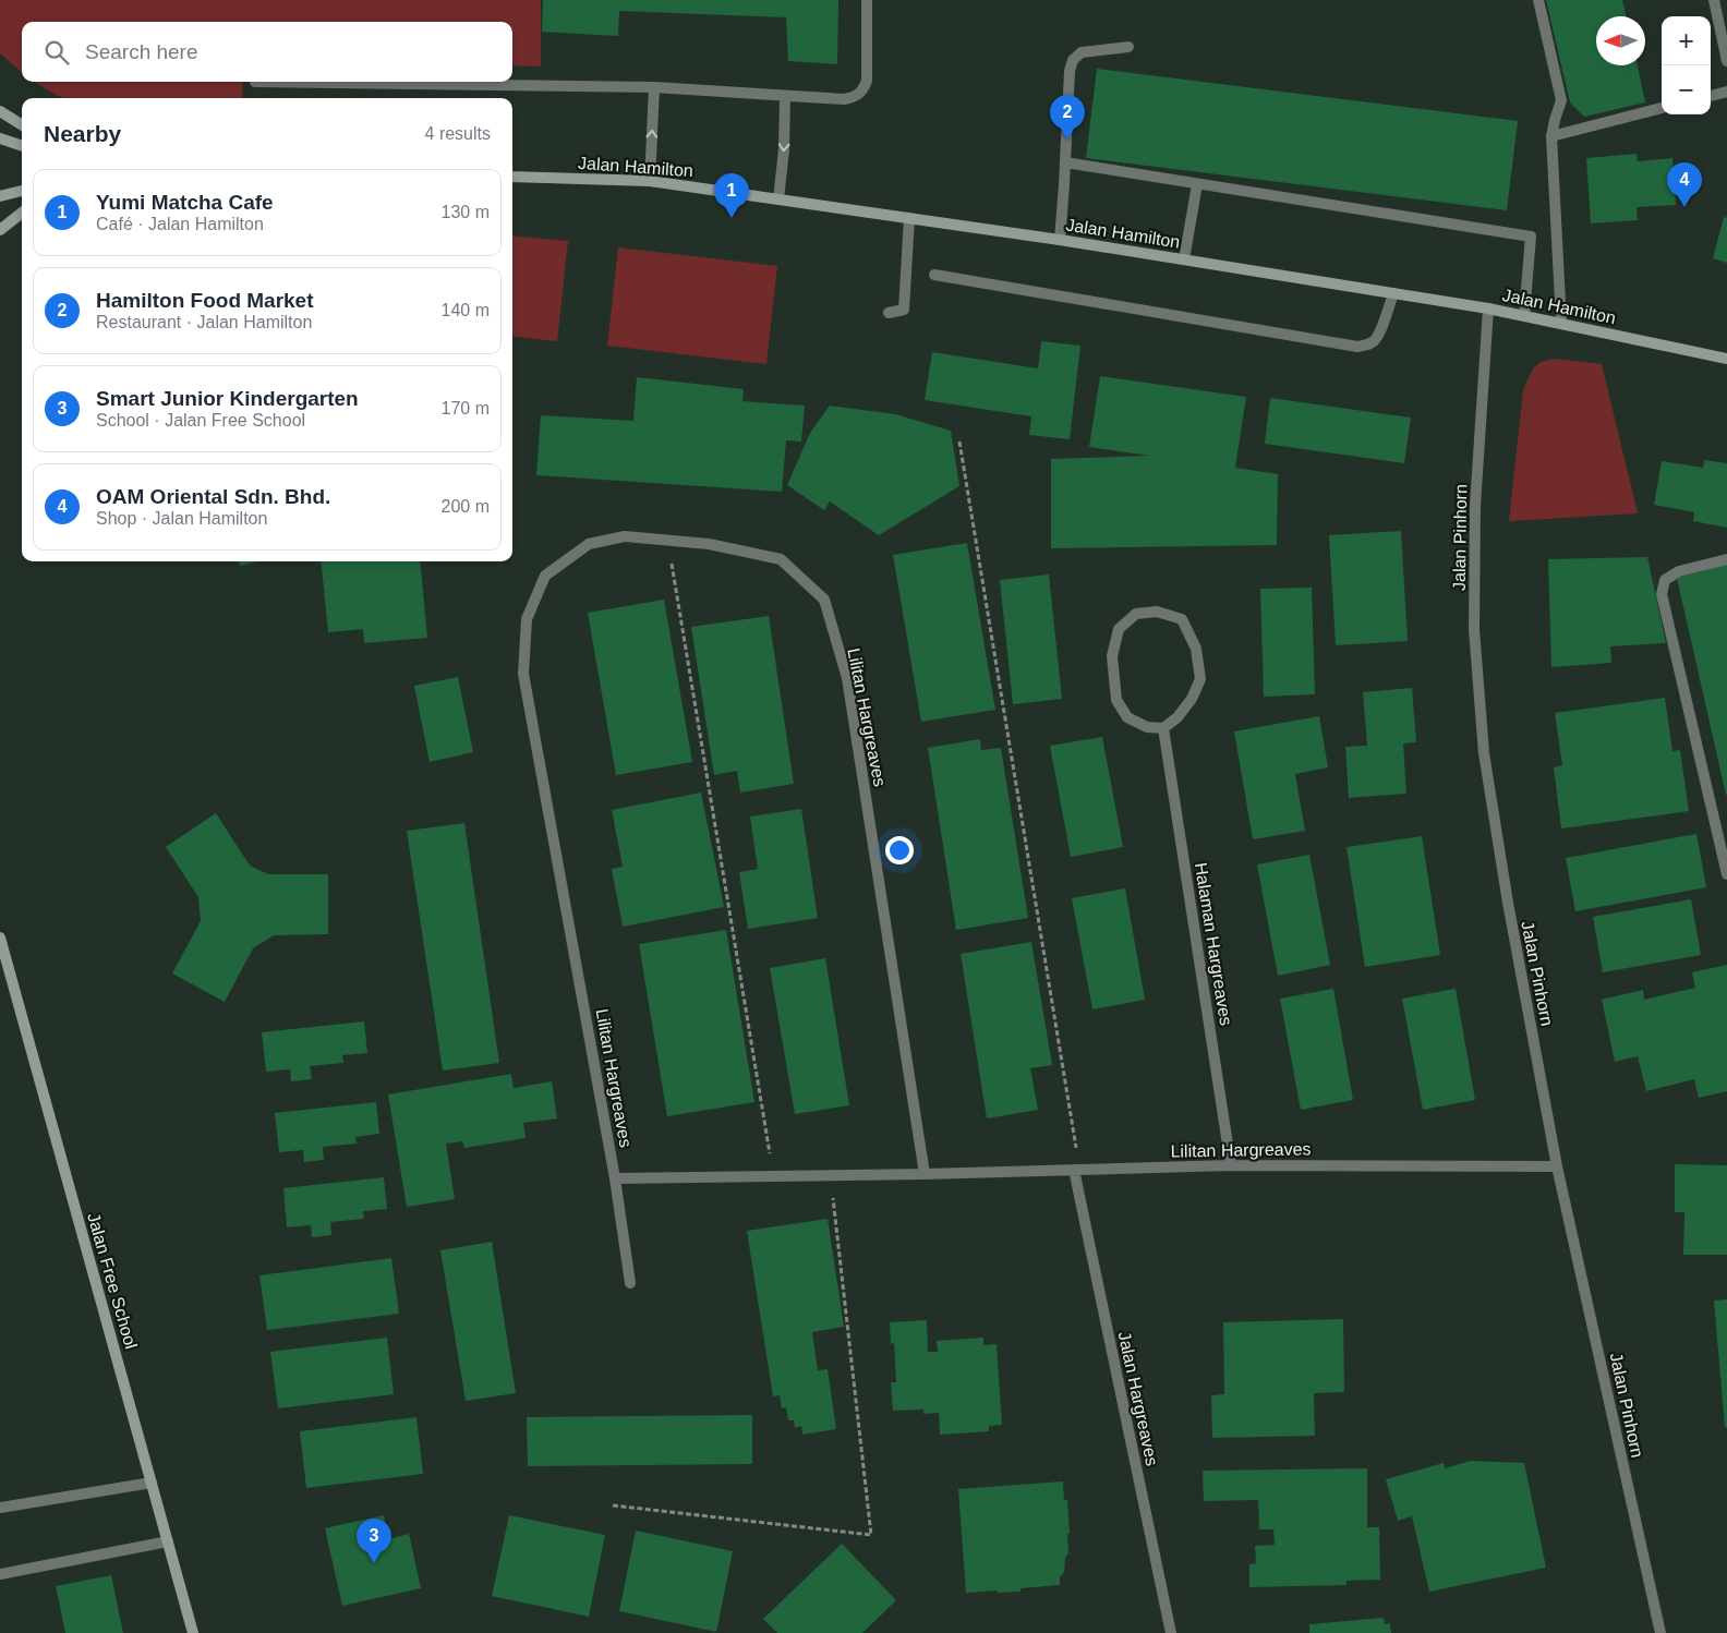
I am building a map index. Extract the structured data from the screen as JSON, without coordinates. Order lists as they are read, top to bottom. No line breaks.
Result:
{"streets":{"main road":["Jalan Hamilton","Jalan Free School"],"street":["Jalan Pinhorn","Lilitan Hargreaves","Halaman Hargreaves","Jalan Hargreaves"]},"crossings":[["Jalan Hamilton","Jalan Pinhorn"],["Jalan Pinhorn","Lilitan Hargreaves"],["Lilitan Hargreaves","Halaman Hargreaves"],["Lilitan Hargreaves","Jalan Hargreaves"]],"north":"left","page":{"map_buttons":["+","−"],"search":"Search here","pins":["2","4","1","3"],"heading":["Nearby","4 results"],"list":[{"mark":"1","name":"Yumi Matcha Cafe","note":"Café · Jalan Hamilton","value":"130 m"},{"mark":"2","name":"Hamilton Food Market","note":"Restaurant · Jalan Hamilton","value":"140 m"},{"mark":"3","name":"Smart Junior Kindergarten","note":"School · Jalan Free School","value":"170 m"},{"mark":"4","name":"OAM Oriental Sdn. Bhd.","note":"Shop · Jalan Hamilton","value":"200 m"}]}}
